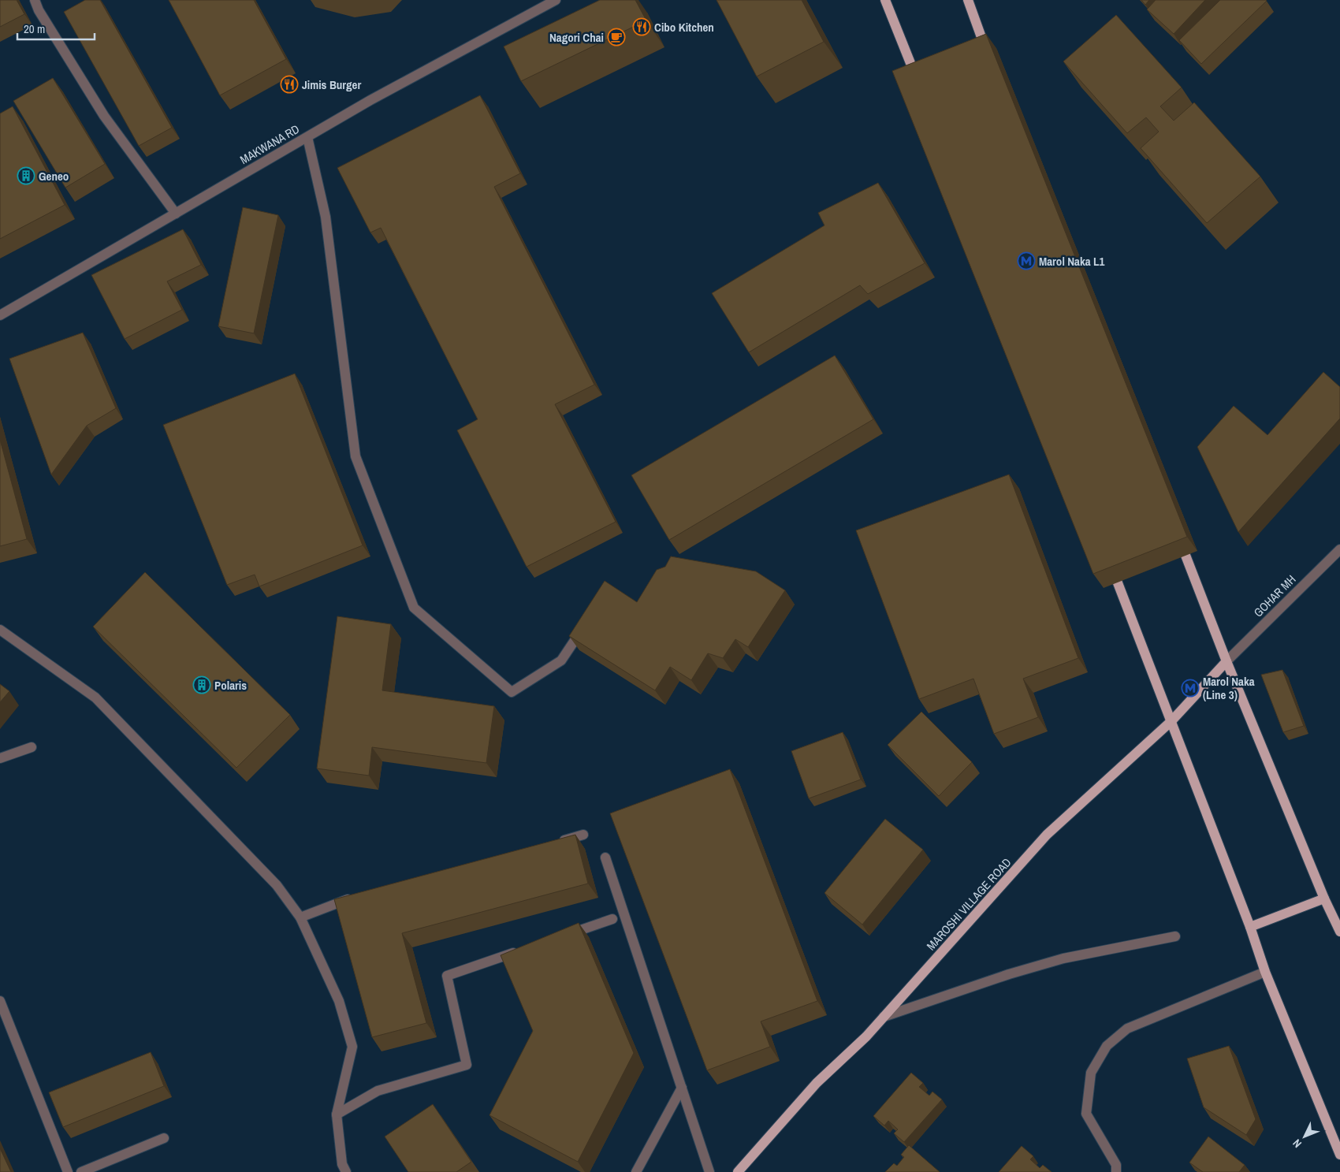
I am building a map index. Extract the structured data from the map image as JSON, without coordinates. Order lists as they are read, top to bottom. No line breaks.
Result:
{"streets":{"main road":["MAROSHI VILLAGE ROAD"],"street":["MAKWANA RD","GOHAR MH"]},"crossings":[["GOHAR MH","MAROSHI VILLAGE ROAD"]],"places":{"restaurant":["Cibo Kitchen","Jimis Burger"],"cafe":["Nagori Chai"],"building":["Geneo","Polaris"],"metro station":["Marol Naka L1","Marol Naka (Line 3)"]},"scale_bar":"20 m","north":"bottom left"}
